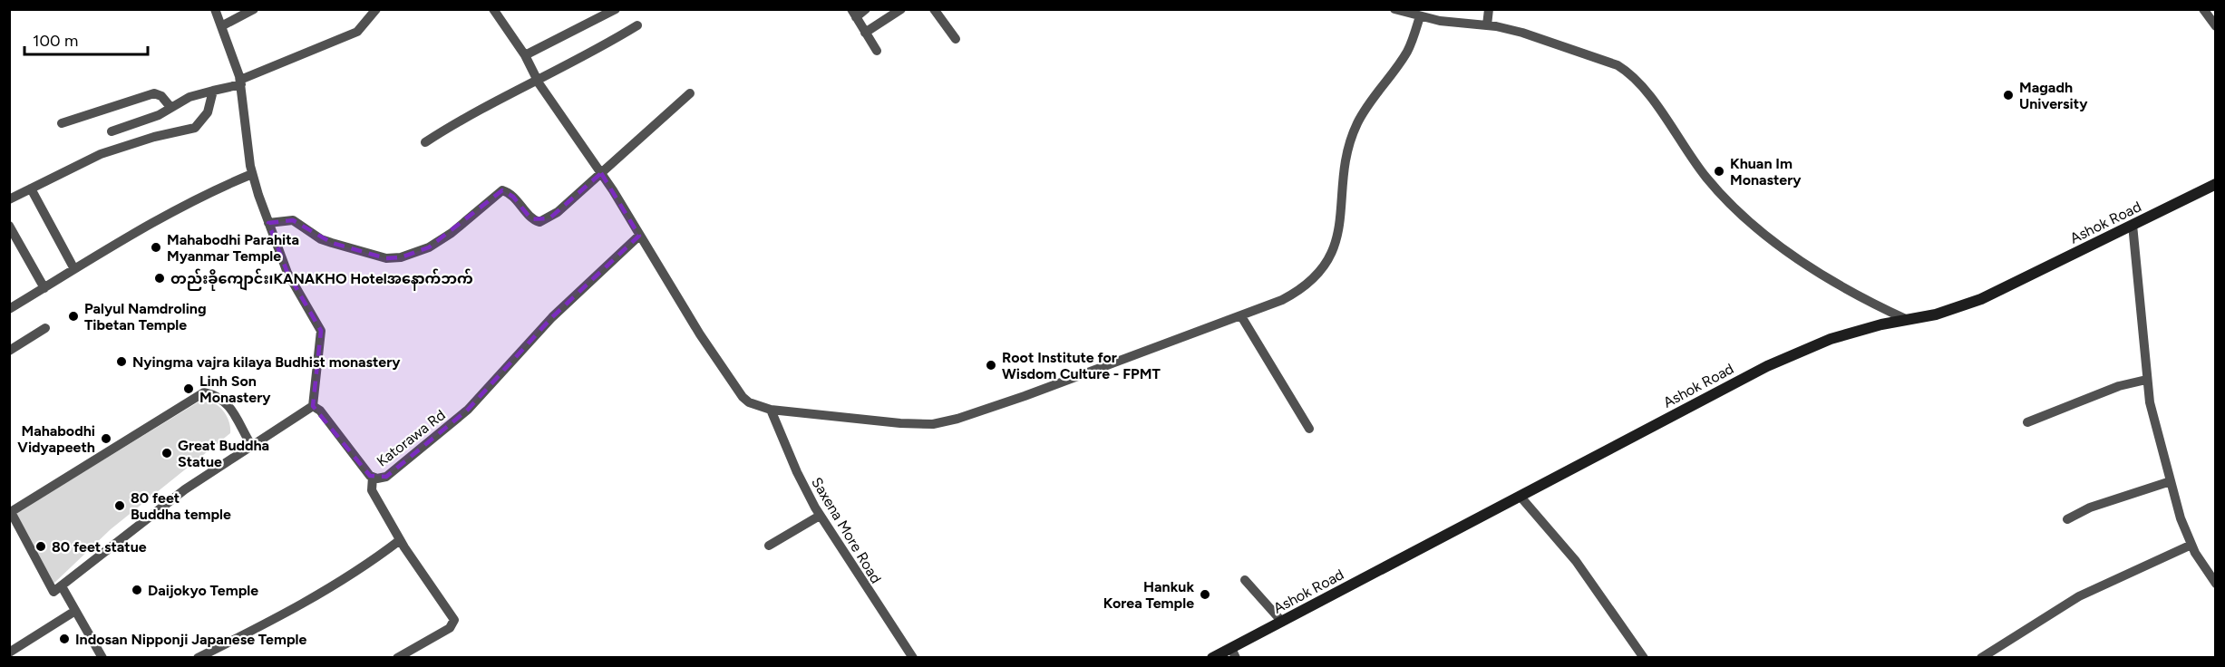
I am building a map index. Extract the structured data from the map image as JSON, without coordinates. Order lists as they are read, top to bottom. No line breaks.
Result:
{"streets":{"street":["Ashok Road","Katorawa Rd","Saxena More Road"]},"places":["Magadh University","Khuan Im Monastery","Mahabodhi Parahita Myanmar Temple","တည်းခိုကျောင်း၊KANAKHO Hotelအနောက်ဘက်","Palyul Namdroling Tibetan Temple","Nyingma vajra kilaya Budhist monastery","Root Institute for Wisdom Culture - FPMT","Linh Son Monastery","Mahabodhi Vidyapeeth","Great Buddha Statue","80 feet Buddha temple","80 feet statue","Daijokyo Temple","Hankuk Korea Temple","Indosan Nipponji Japanese Temple"],"scale_bar":"100 m"}
